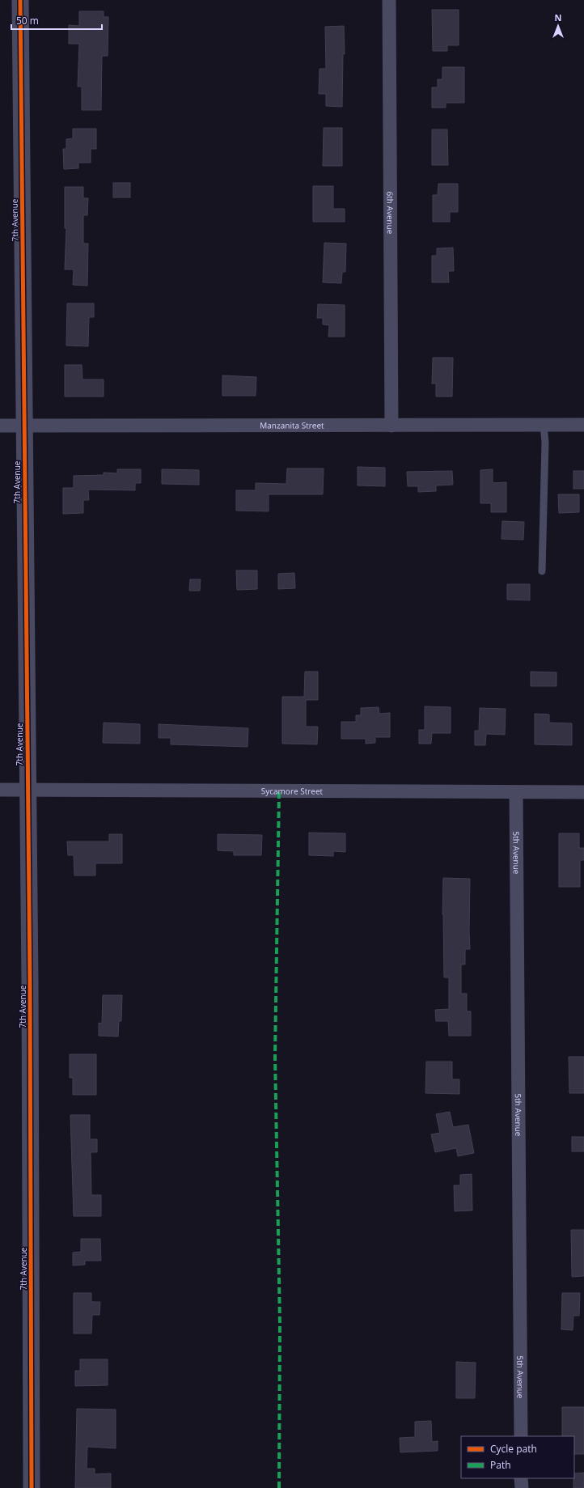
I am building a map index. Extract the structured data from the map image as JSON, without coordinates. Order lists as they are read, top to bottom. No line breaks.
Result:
{"streets":{"street":["6th Avenue","7th Avenue","Manzanita Street","Sycamore Street","5th Avenue"]},"crossings":[["6th Avenue","Manzanita Street"],["7th Avenue","Manzanita Street"],["7th Avenue","Sycamore Street"],["Sycamore Street","5th Avenue"]],"legend":["Cycle path","Path"],"scale_bar":"50 m","north":"top"}
